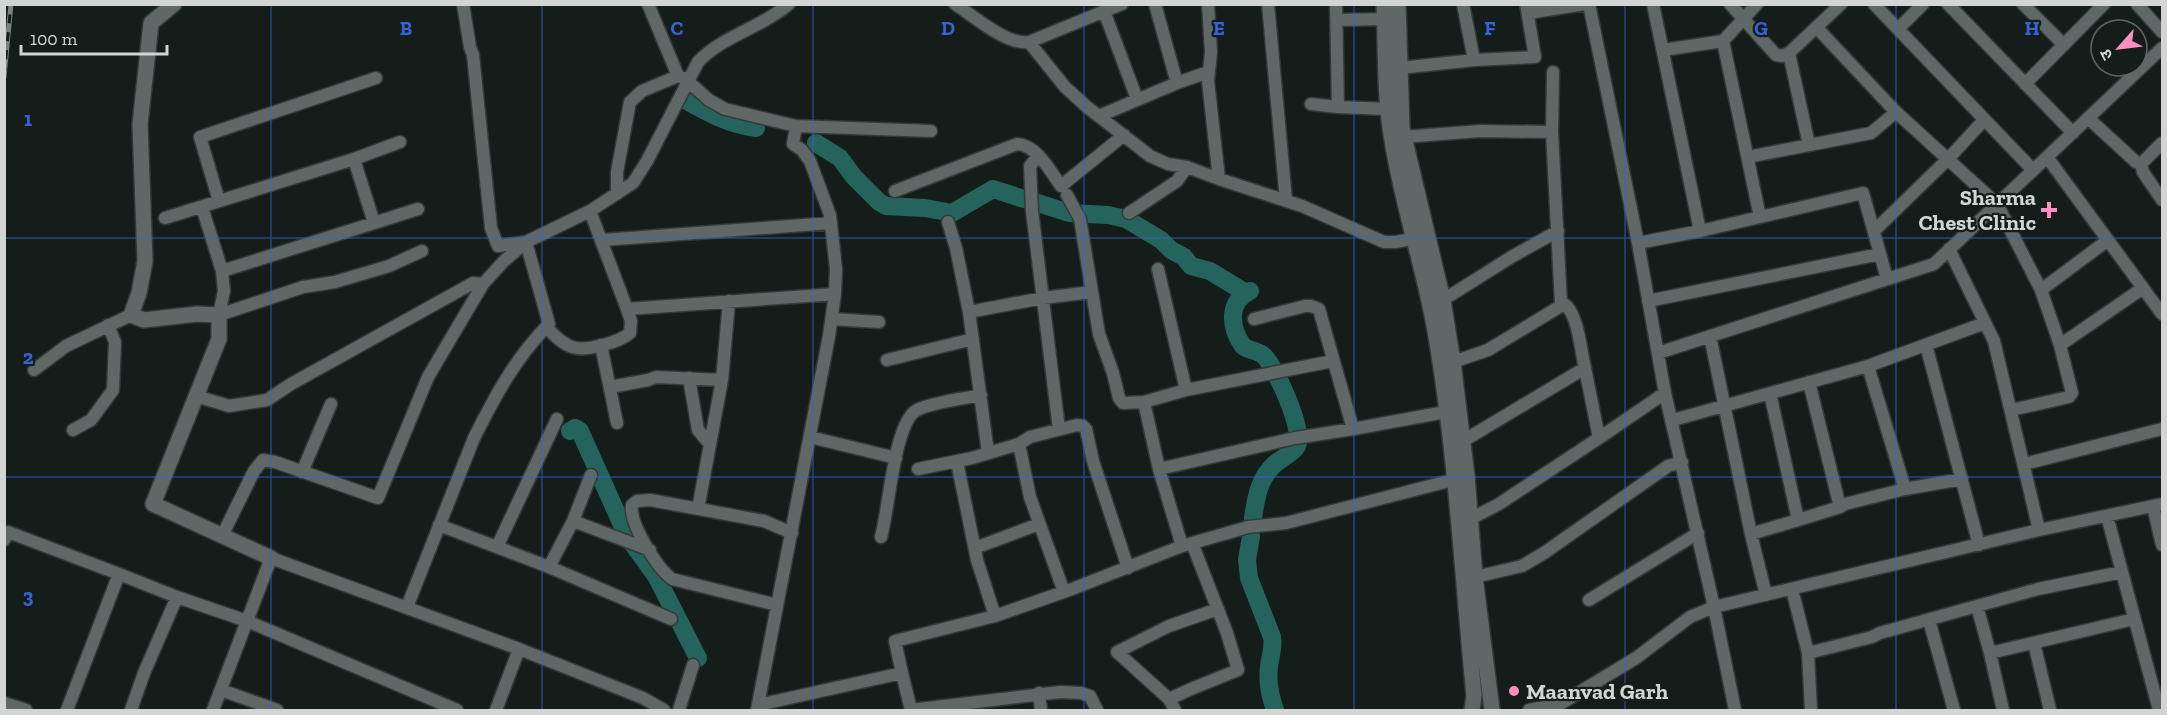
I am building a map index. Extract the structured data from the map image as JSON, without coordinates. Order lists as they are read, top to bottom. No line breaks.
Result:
{"places":{"health":["Sharma Chest Clinic"],"other":["Maanvad Garh"]},"scale_bar":"100 m","north":"bottom left","grid":{"columns":["B","C","D","E","F","G","H"],"rows":["1","2","3"]}}
